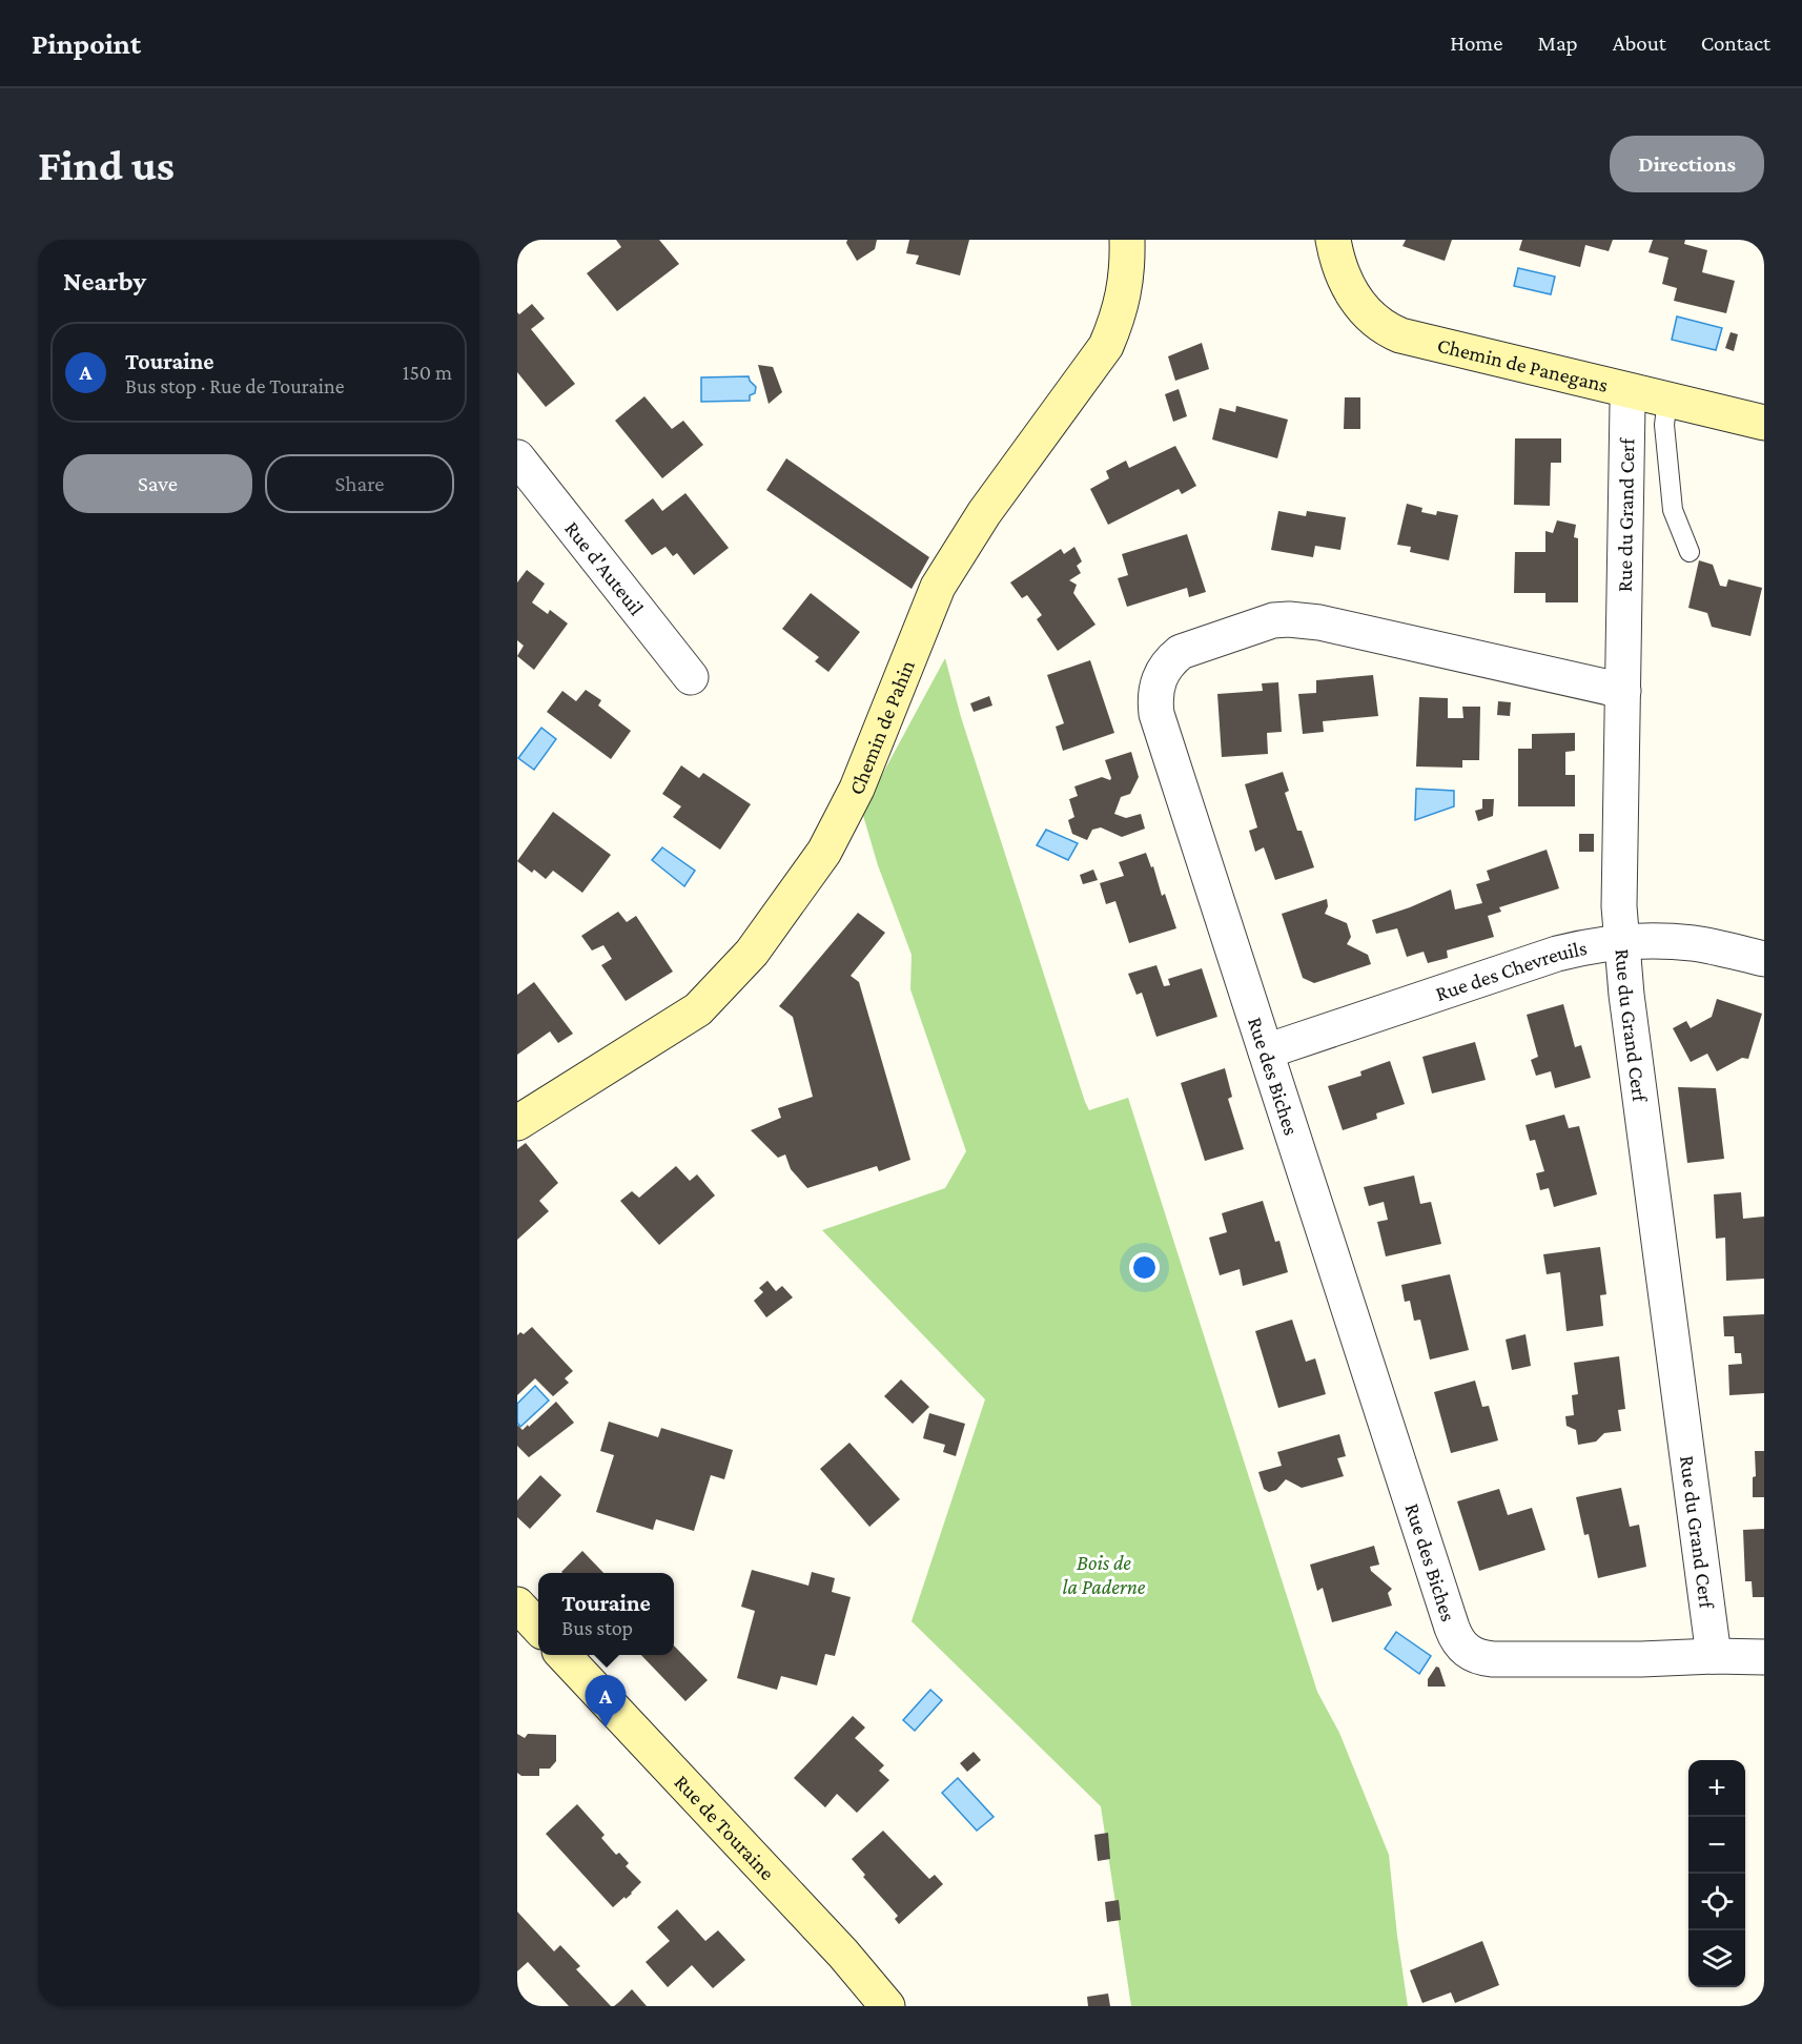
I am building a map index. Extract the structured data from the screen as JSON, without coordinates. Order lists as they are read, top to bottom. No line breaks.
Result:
{"streets":{"main road":["Chemin de Panegans","Chemin de Pahin","Rue de Touraine"],"street":["Rue du Grand Cerf","Rue d'Auteuil","Rue des Chevreuils","Rue des Biches"]},"crossings":[["Chemin de Panegans","Rue du Grand Cerf"],["Rue du Grand Cerf","Rue des Chevreuils"],["Rue du Grand Cerf","Rue des Biches"],["Rue des Chevreuils","Rue des Biches"]],"parks":["Bois de la Paderne"],"page":{"header":"Pinpoint","nav":["Home","Map","About","Contact"],"buttons":["Directions",["Save","Share"]],"title":"Find us","heading":"Nearby","list":[{"mark":"A","name":"Touraine","note":"Bus stop · Rue de Touraine","value":"150 m"}],"popup":["Touraine","Bus stop"],"pins":"A","map_buttons":["+","−"]}}
